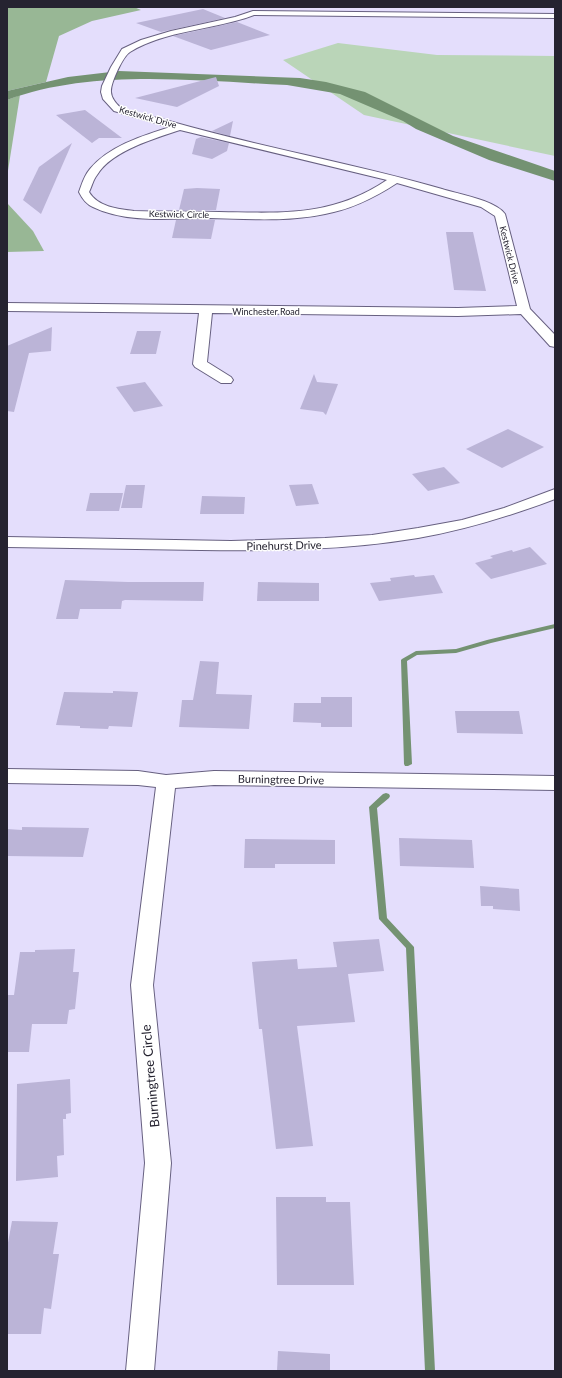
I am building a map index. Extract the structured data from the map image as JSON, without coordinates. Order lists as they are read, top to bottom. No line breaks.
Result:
{"streets":{"street":["Kestwick Drive","Kestwick Circle","Winchester Road","Pinehurst Drive","Burningtree Drive","Burningtree Circle"]},"crossings":[["Kestwick Drive","Kestwick Circle"],["Kestwick Drive","Winchester Road"],["Burningtree Drive","Burningtree Circle"]]}
